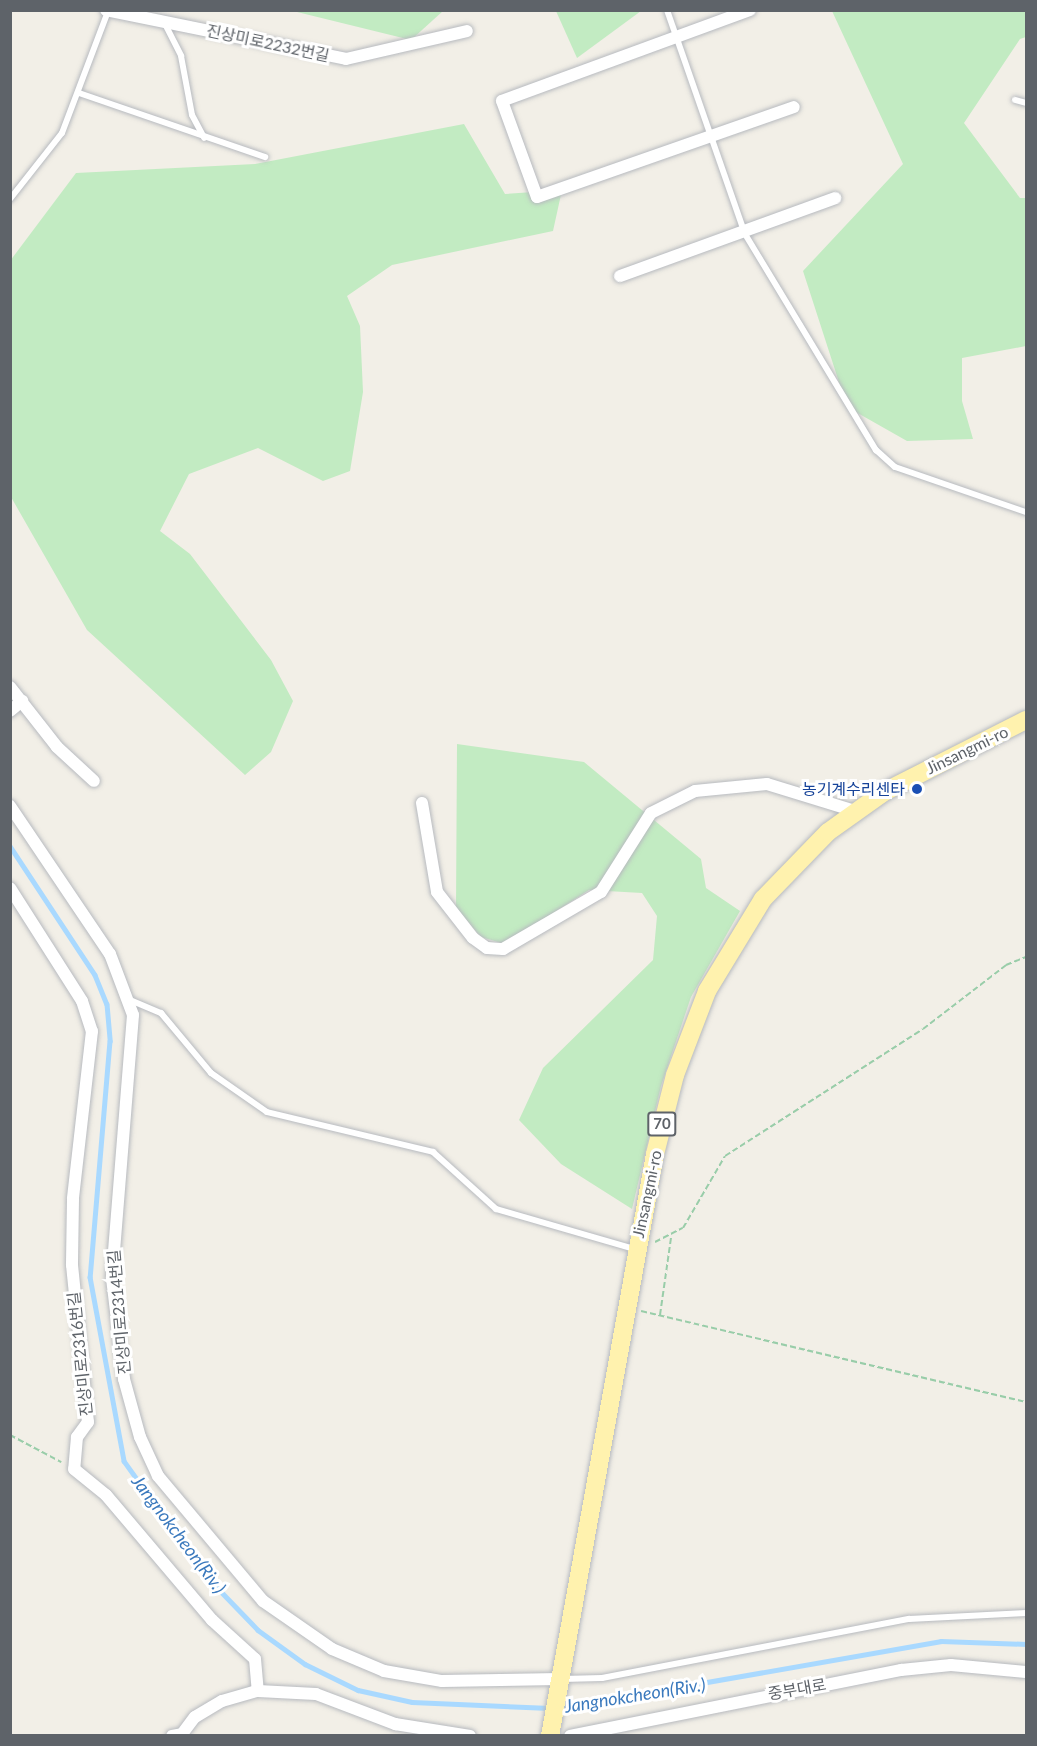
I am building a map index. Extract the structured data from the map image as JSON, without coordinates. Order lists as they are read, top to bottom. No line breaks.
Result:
{"streets":{"main road":["Jinsangmi-ro","70"],"street":["진상미로2232번길","진상미로2314번길","진상미로2316번길","중부대로"]},"crossings":[["Jinsangmi-ro","70"],["Jinsangmi-ro","진상미로2314번길"],["70","진상미로2314번길"]],"water":["Jangnokcheon(Riv.)"],"places":["농기계수리센타"]}
